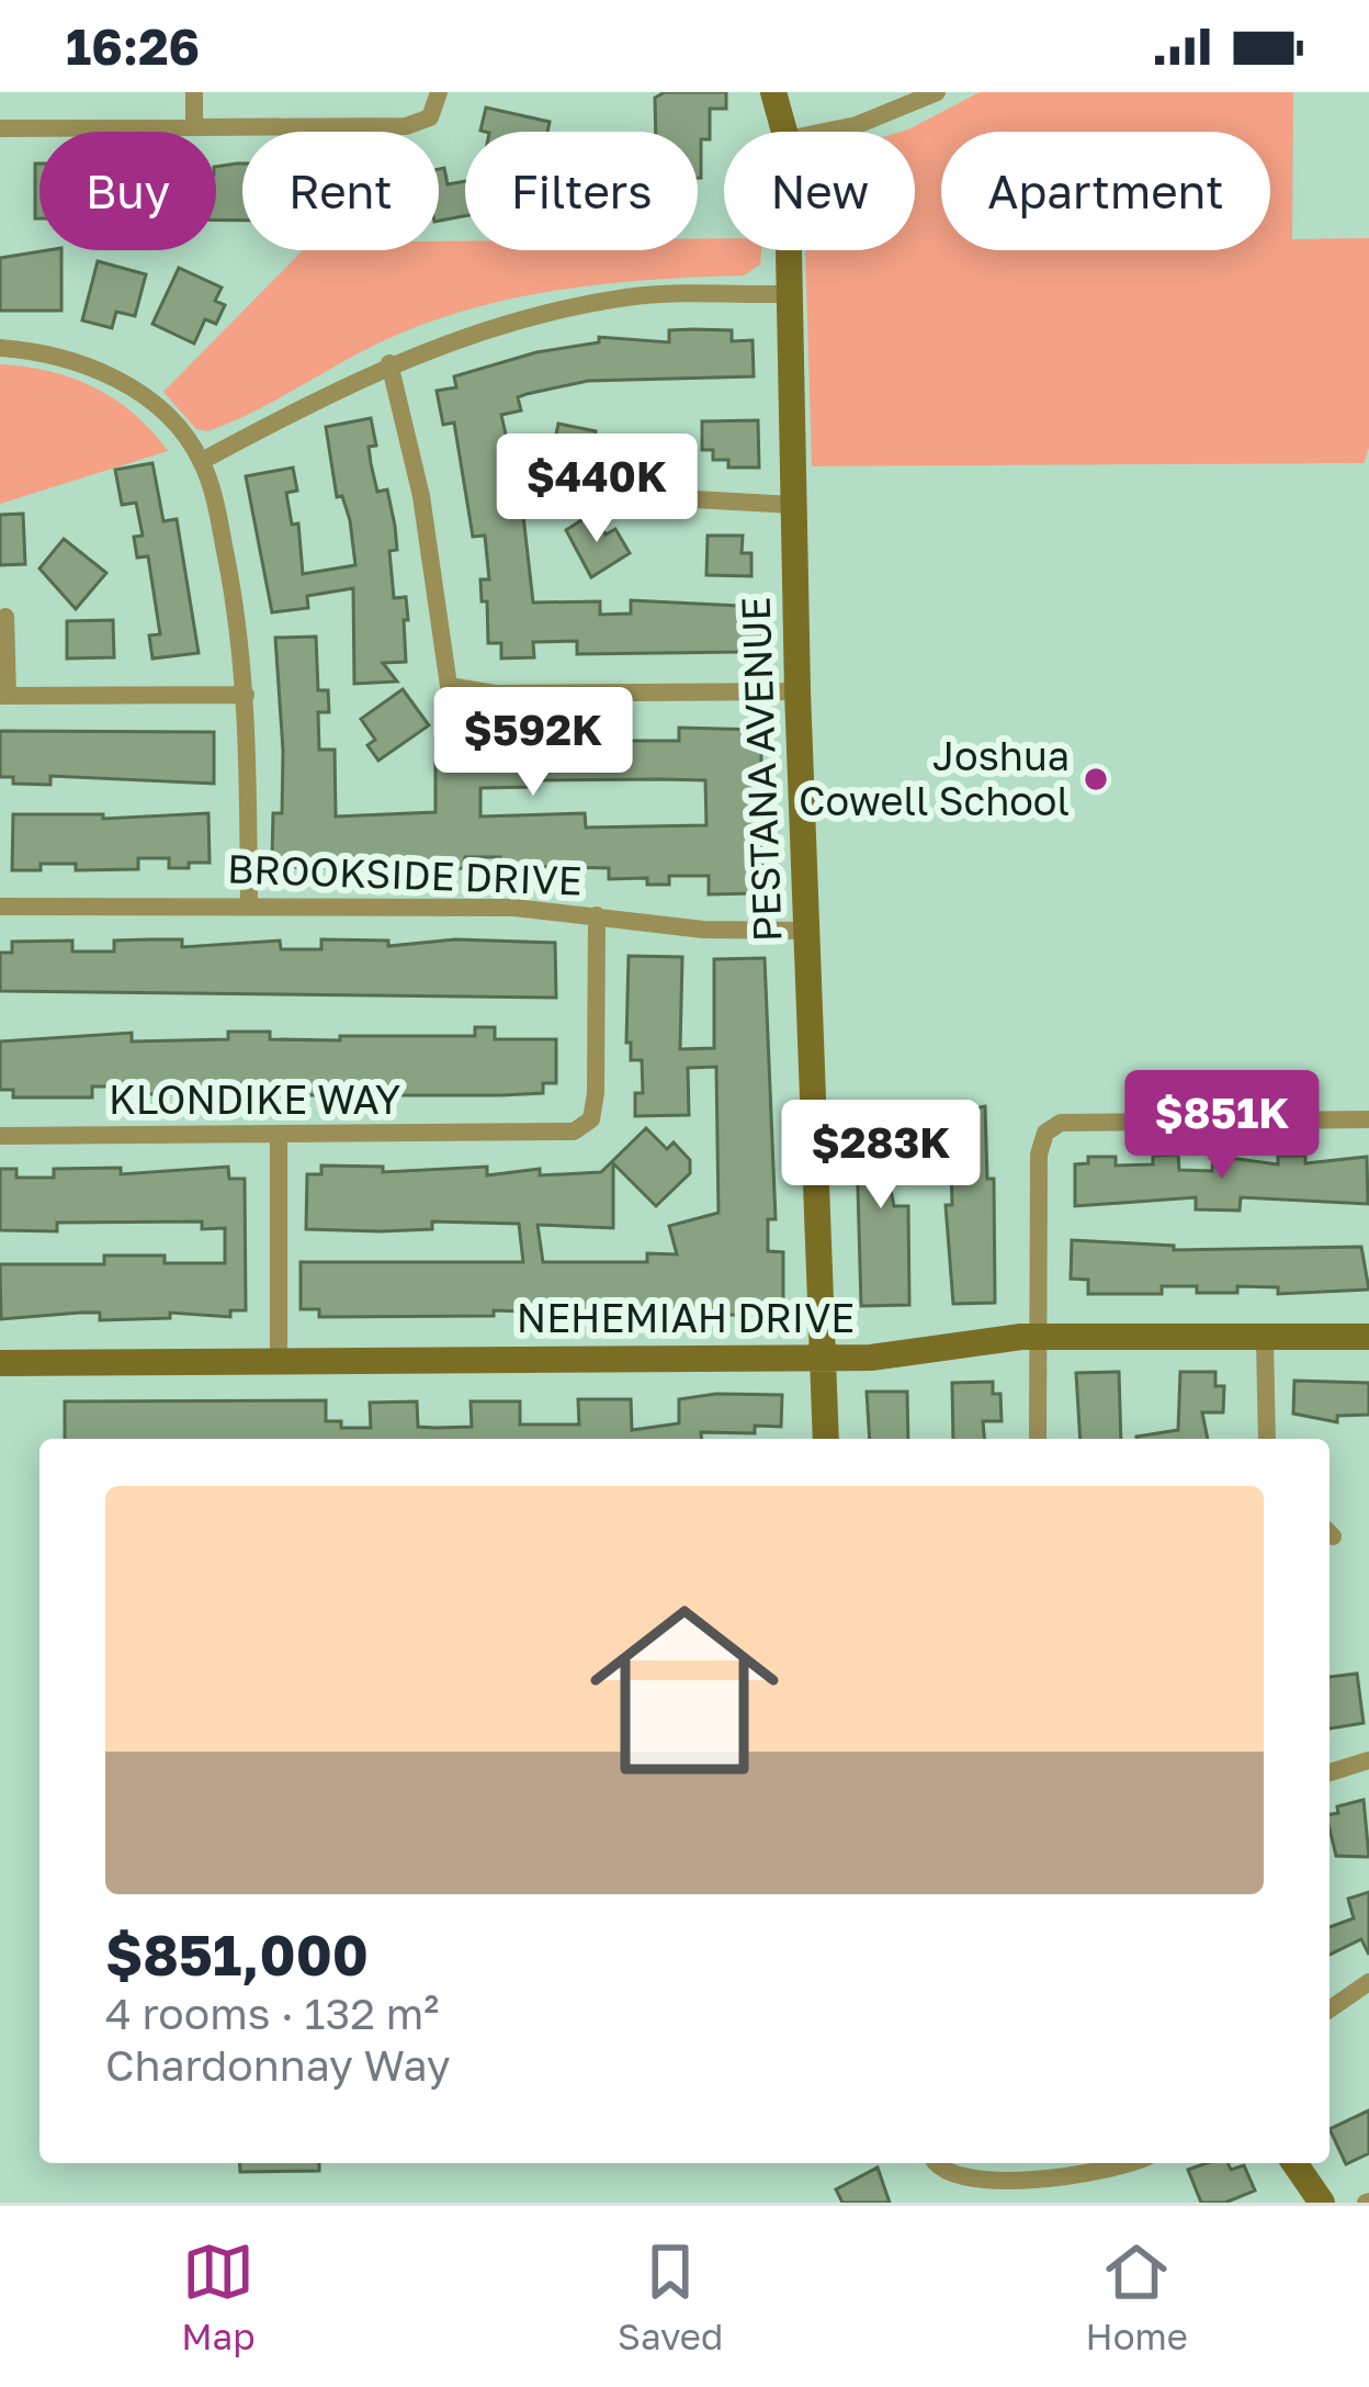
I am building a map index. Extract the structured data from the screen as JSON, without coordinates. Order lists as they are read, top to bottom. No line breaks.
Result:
{"streets":{"street":["PESTANA AVENUE","BROOKSIDE DRIVE","KLONDIKE WAY","NEHEMIAH DRIVE"]},"crossings":[["PESTANA AVENUE","BROOKSIDE DRIVE"],["PESTANA AVENUE","NEHEMIAH DRIVE"],["BROOKSIDE DRIVE","KLONDIKE WAY"]],"places":["Joshua Cowell School"],"page":{"status":"16:26","chip":["Buy","Rent","Filters","New","Apartment"],"price":["$440K","$592K","$851K","$283K"],"list":[{"name":"$851,000","note":"4 rooms · 132 m² · Chardonnay Way"}],"tabs":["Map","Saved","Home"]}}
